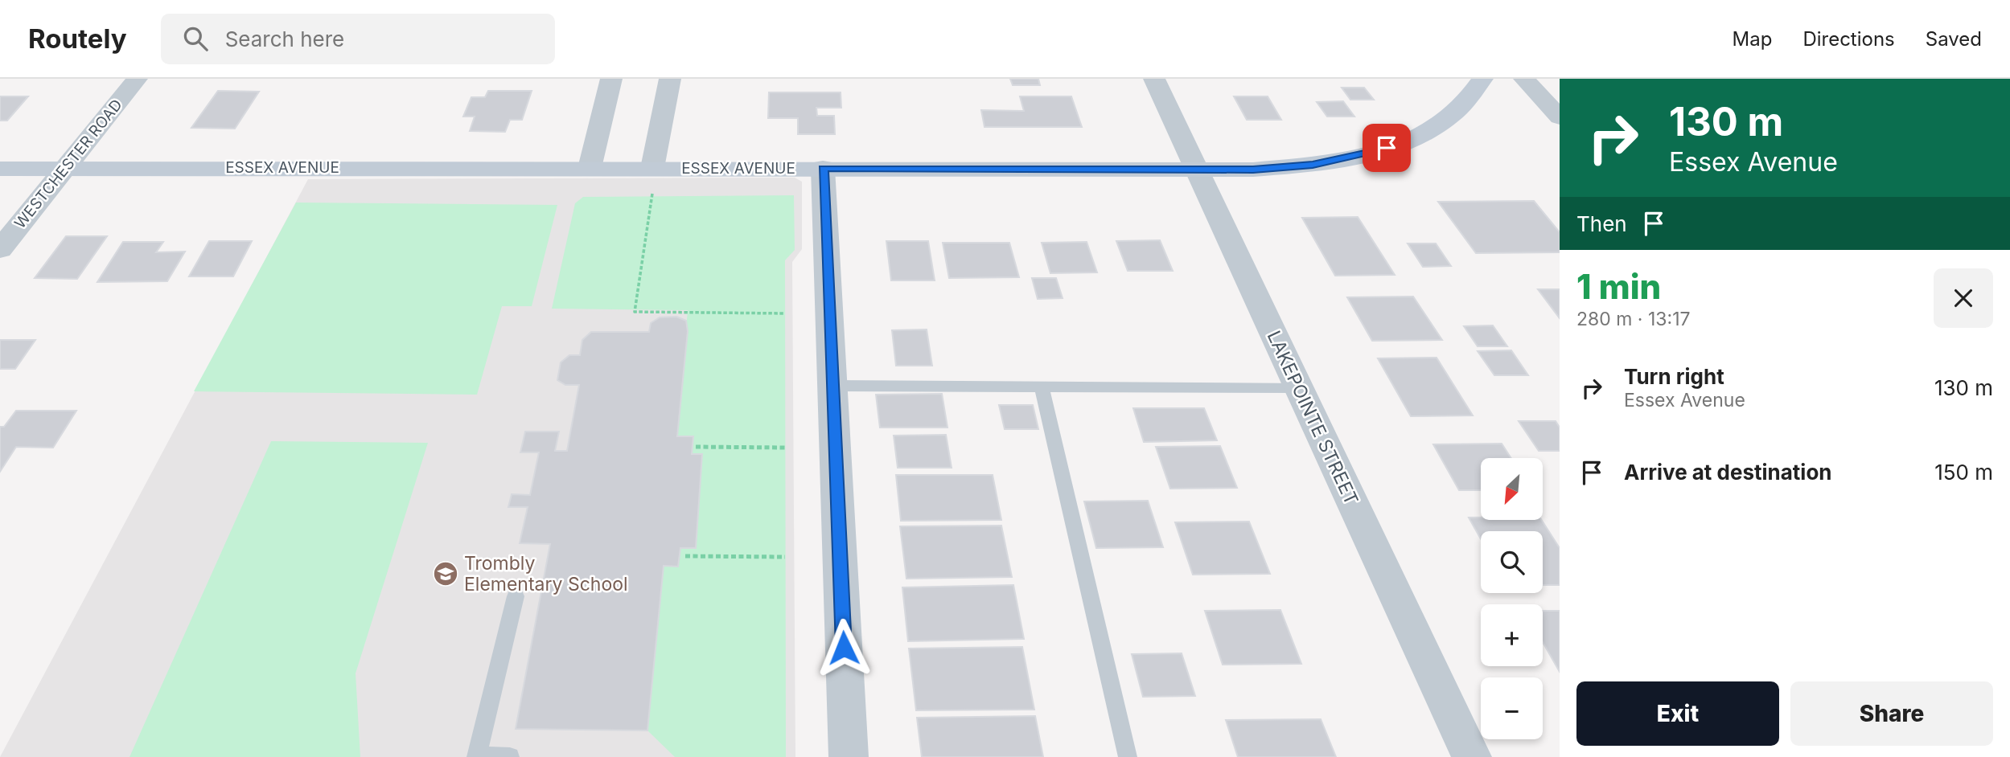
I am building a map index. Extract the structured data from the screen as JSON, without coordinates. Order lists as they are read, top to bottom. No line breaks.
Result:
{"streets":{"street":["WESTCHESTER ROAD","ESSEX AVENUE","LAKEPOINTE STREET"]},"crossings":[["WESTCHESTER ROAD","ESSEX AVENUE"],["ESSEX AVENUE","LAKEPOINTE STREET"]],"places":{"school or university":["Trombly Elementary School"]},"north":"bottom left","page":{"header":"Routely","search":"Search here","nav":["Map","Directions","Saved"],"turn":["130 m","Essex Avenue"],"then":"Then","heading":["1 min","280 m · 13:17"],"list":[{"name":"Turn right","note":"Essex Avenue","value":"130 m"},{"name":"Arrive at destination","value":"150 m"}],"map_buttons":["+","−"],"buttons":["Exit","Share"]}}
